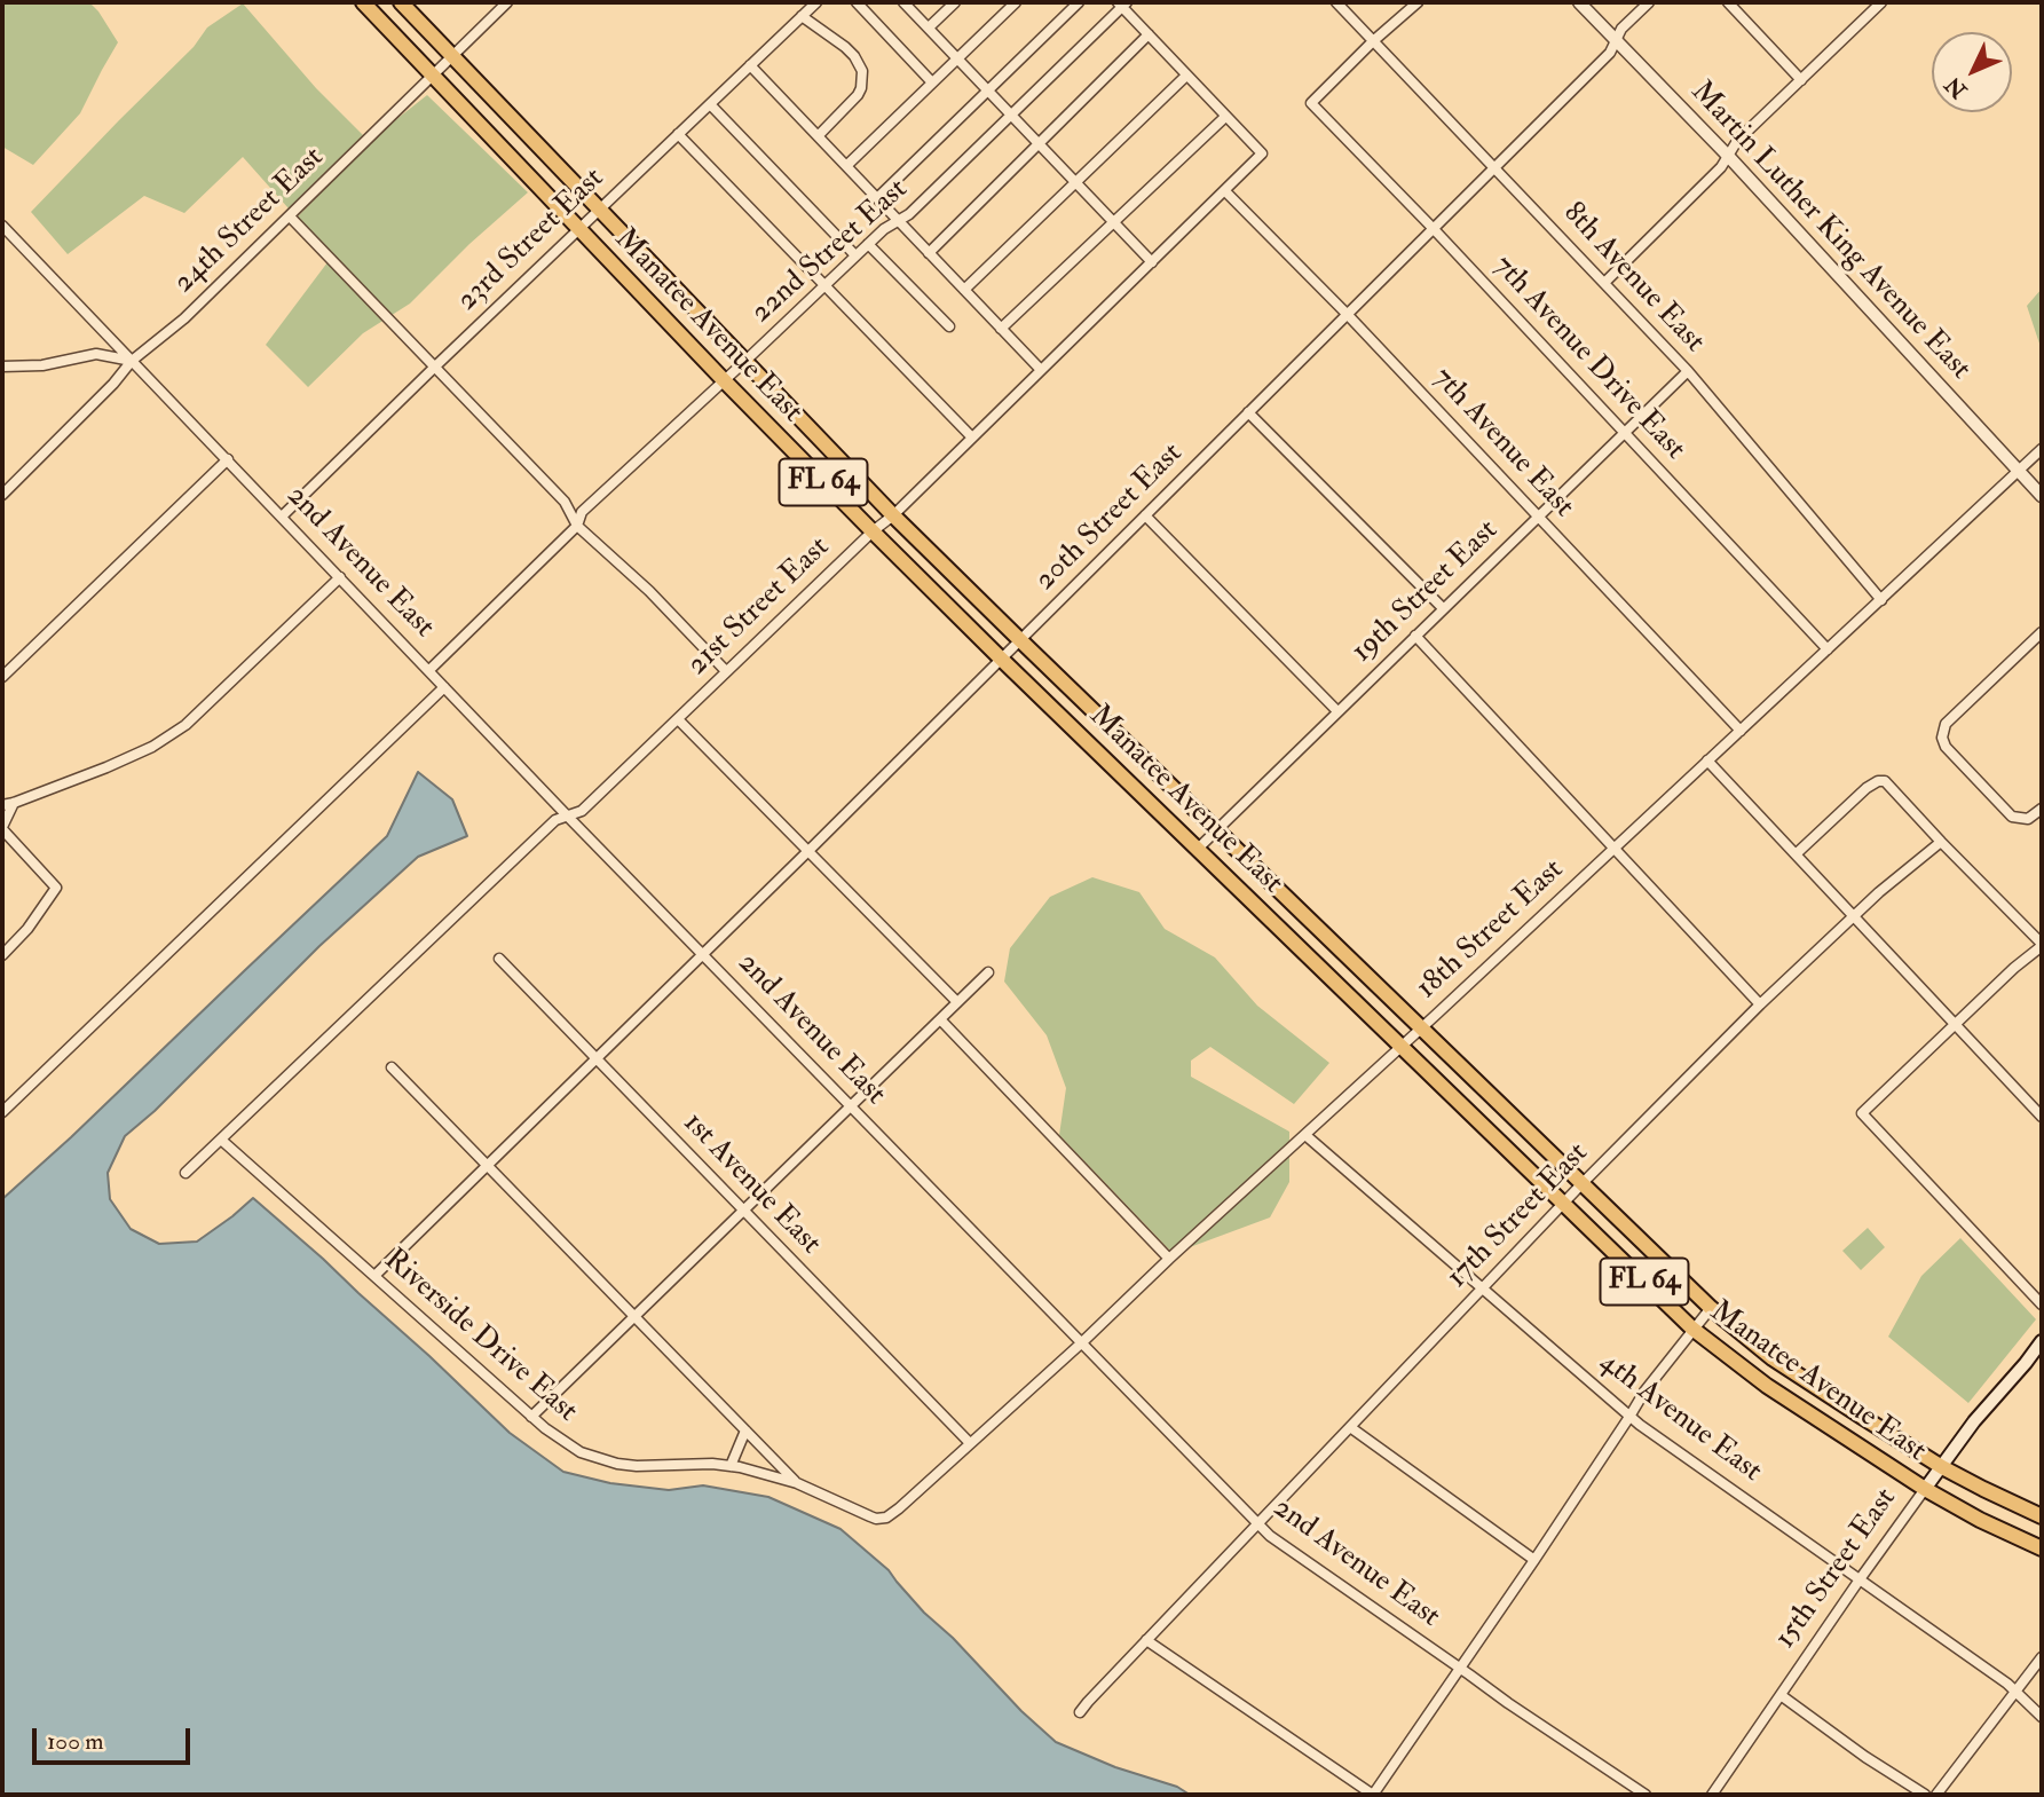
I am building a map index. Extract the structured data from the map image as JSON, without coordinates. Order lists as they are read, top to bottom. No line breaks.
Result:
{"streets":{"main road":["Manatee Avenue East","FL 64","15th Street East"],"street":["24th Street East","Martin Luther King Avenue East","23rd Street East","22nd Street East","8th Avenue East","7th Avenue Drive East","7th Avenue East","20th Street East","2nd Avenue East","19th Street East","21st Street East","18th Street East","1st Avenue East","17th Street East","Riverside Drive East","4th Avenue East"]},"crossings":[["24th Street East","Manatee Avenue East"],["24th Street East","2nd Avenue East"],["Martin Luther King Avenue East","20th Street East"],["Martin Luther King Avenue East","18th Street East"],["23rd Street East","Manatee Avenue East"],["23rd Street East","2nd Avenue East"],["22nd Street East","Manatee Avenue East"],["22nd Street East","2nd Avenue East"],["8th Avenue East","7th Avenue Drive East"],["8th Avenue East","20th Street East"],["8th Avenue East","19th Street East"],["8th Avenue East","18th Street East"],["Manatee Avenue East","20th Street East"],["Manatee Avenue East","19th Street East"],["Manatee Avenue East","21st Street East"],["Manatee Avenue East","18th Street East"],["Manatee Avenue East","17th Street East"],["Manatee Avenue East","15th Street East"],["7th Avenue Drive East","20th Street East"],["7th Avenue Drive East","19th Street East"],["7th Avenue Drive East","18th Street East"],["7th Avenue East","20th Street East"],["7th Avenue East","19th Street East"],["7th Avenue East","21st Street East"],["7th Avenue East","18th Street East"],["20th Street East","2nd Avenue East"],["20th Street East","1st Avenue East"],["20th Street East","Riverside Drive East"],["2nd Avenue East","21st Street East"],["2nd Avenue East","18th Street East"],["2nd Avenue East","17th Street East"],["21st Street East","Riverside Drive East"],["18th Street East","1st Avenue East"],["18th Street East","Riverside Drive East"],["18th Street East","4th Avenue East"],["17th Street East","4th Avenue East"],["4th Avenue East","15th Street East"]],"scale_bar":"100 m","north":"bottom left"}
